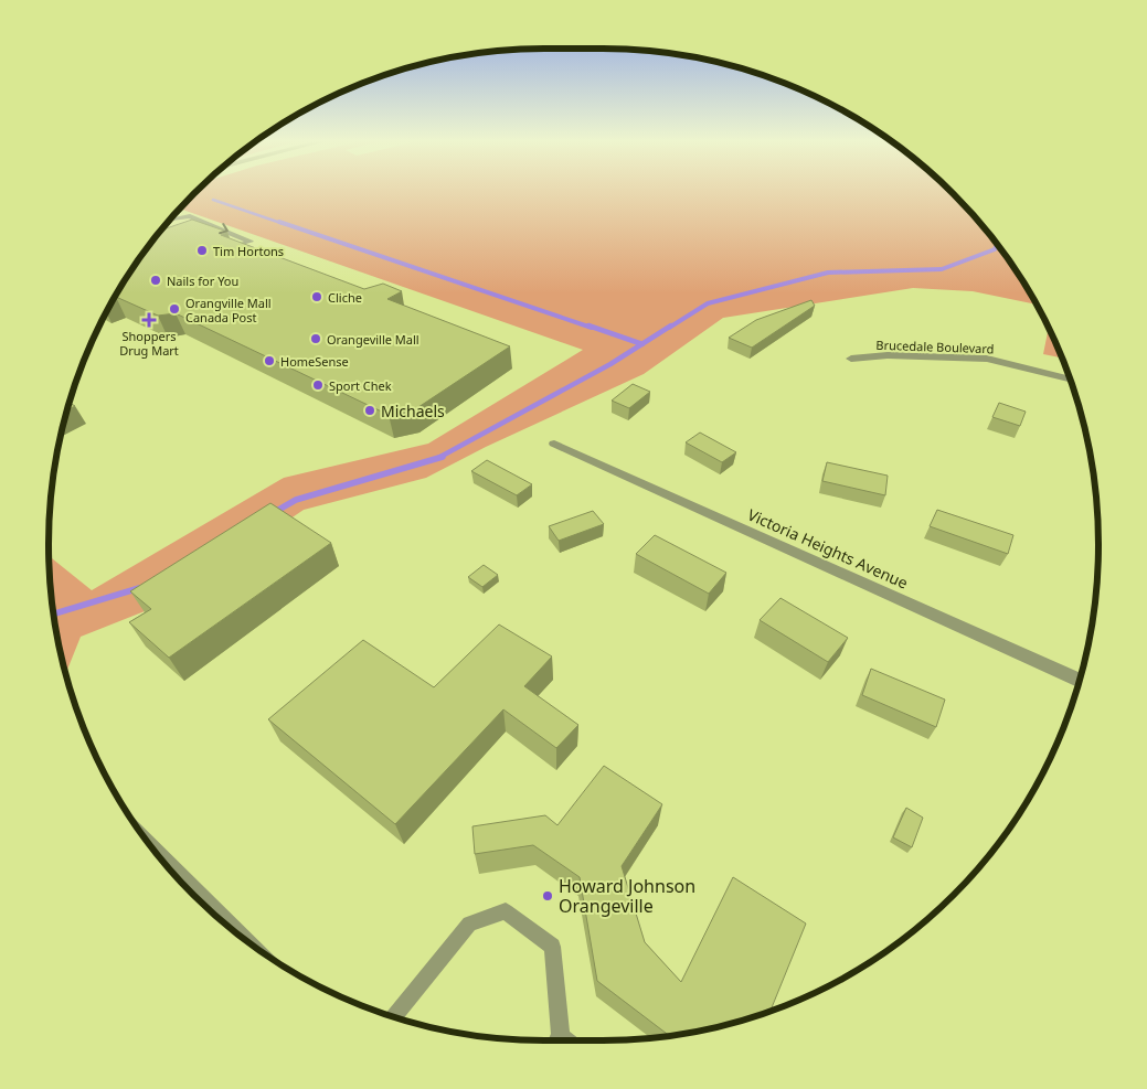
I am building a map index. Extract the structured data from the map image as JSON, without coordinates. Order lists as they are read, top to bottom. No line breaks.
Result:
{"streets":{"street":["Brucedale Boulevard","Victoria Heights Avenue"]},"places":{"other":["Tim Hortons","Nails for You","Cliche","Orangville Mall Canada Post","Orangeville Mall","HomeSense","Sport Chek","Michaels","Howard Johnson Orangeville"],"health":["Shoppers Drug Mart"]}}
